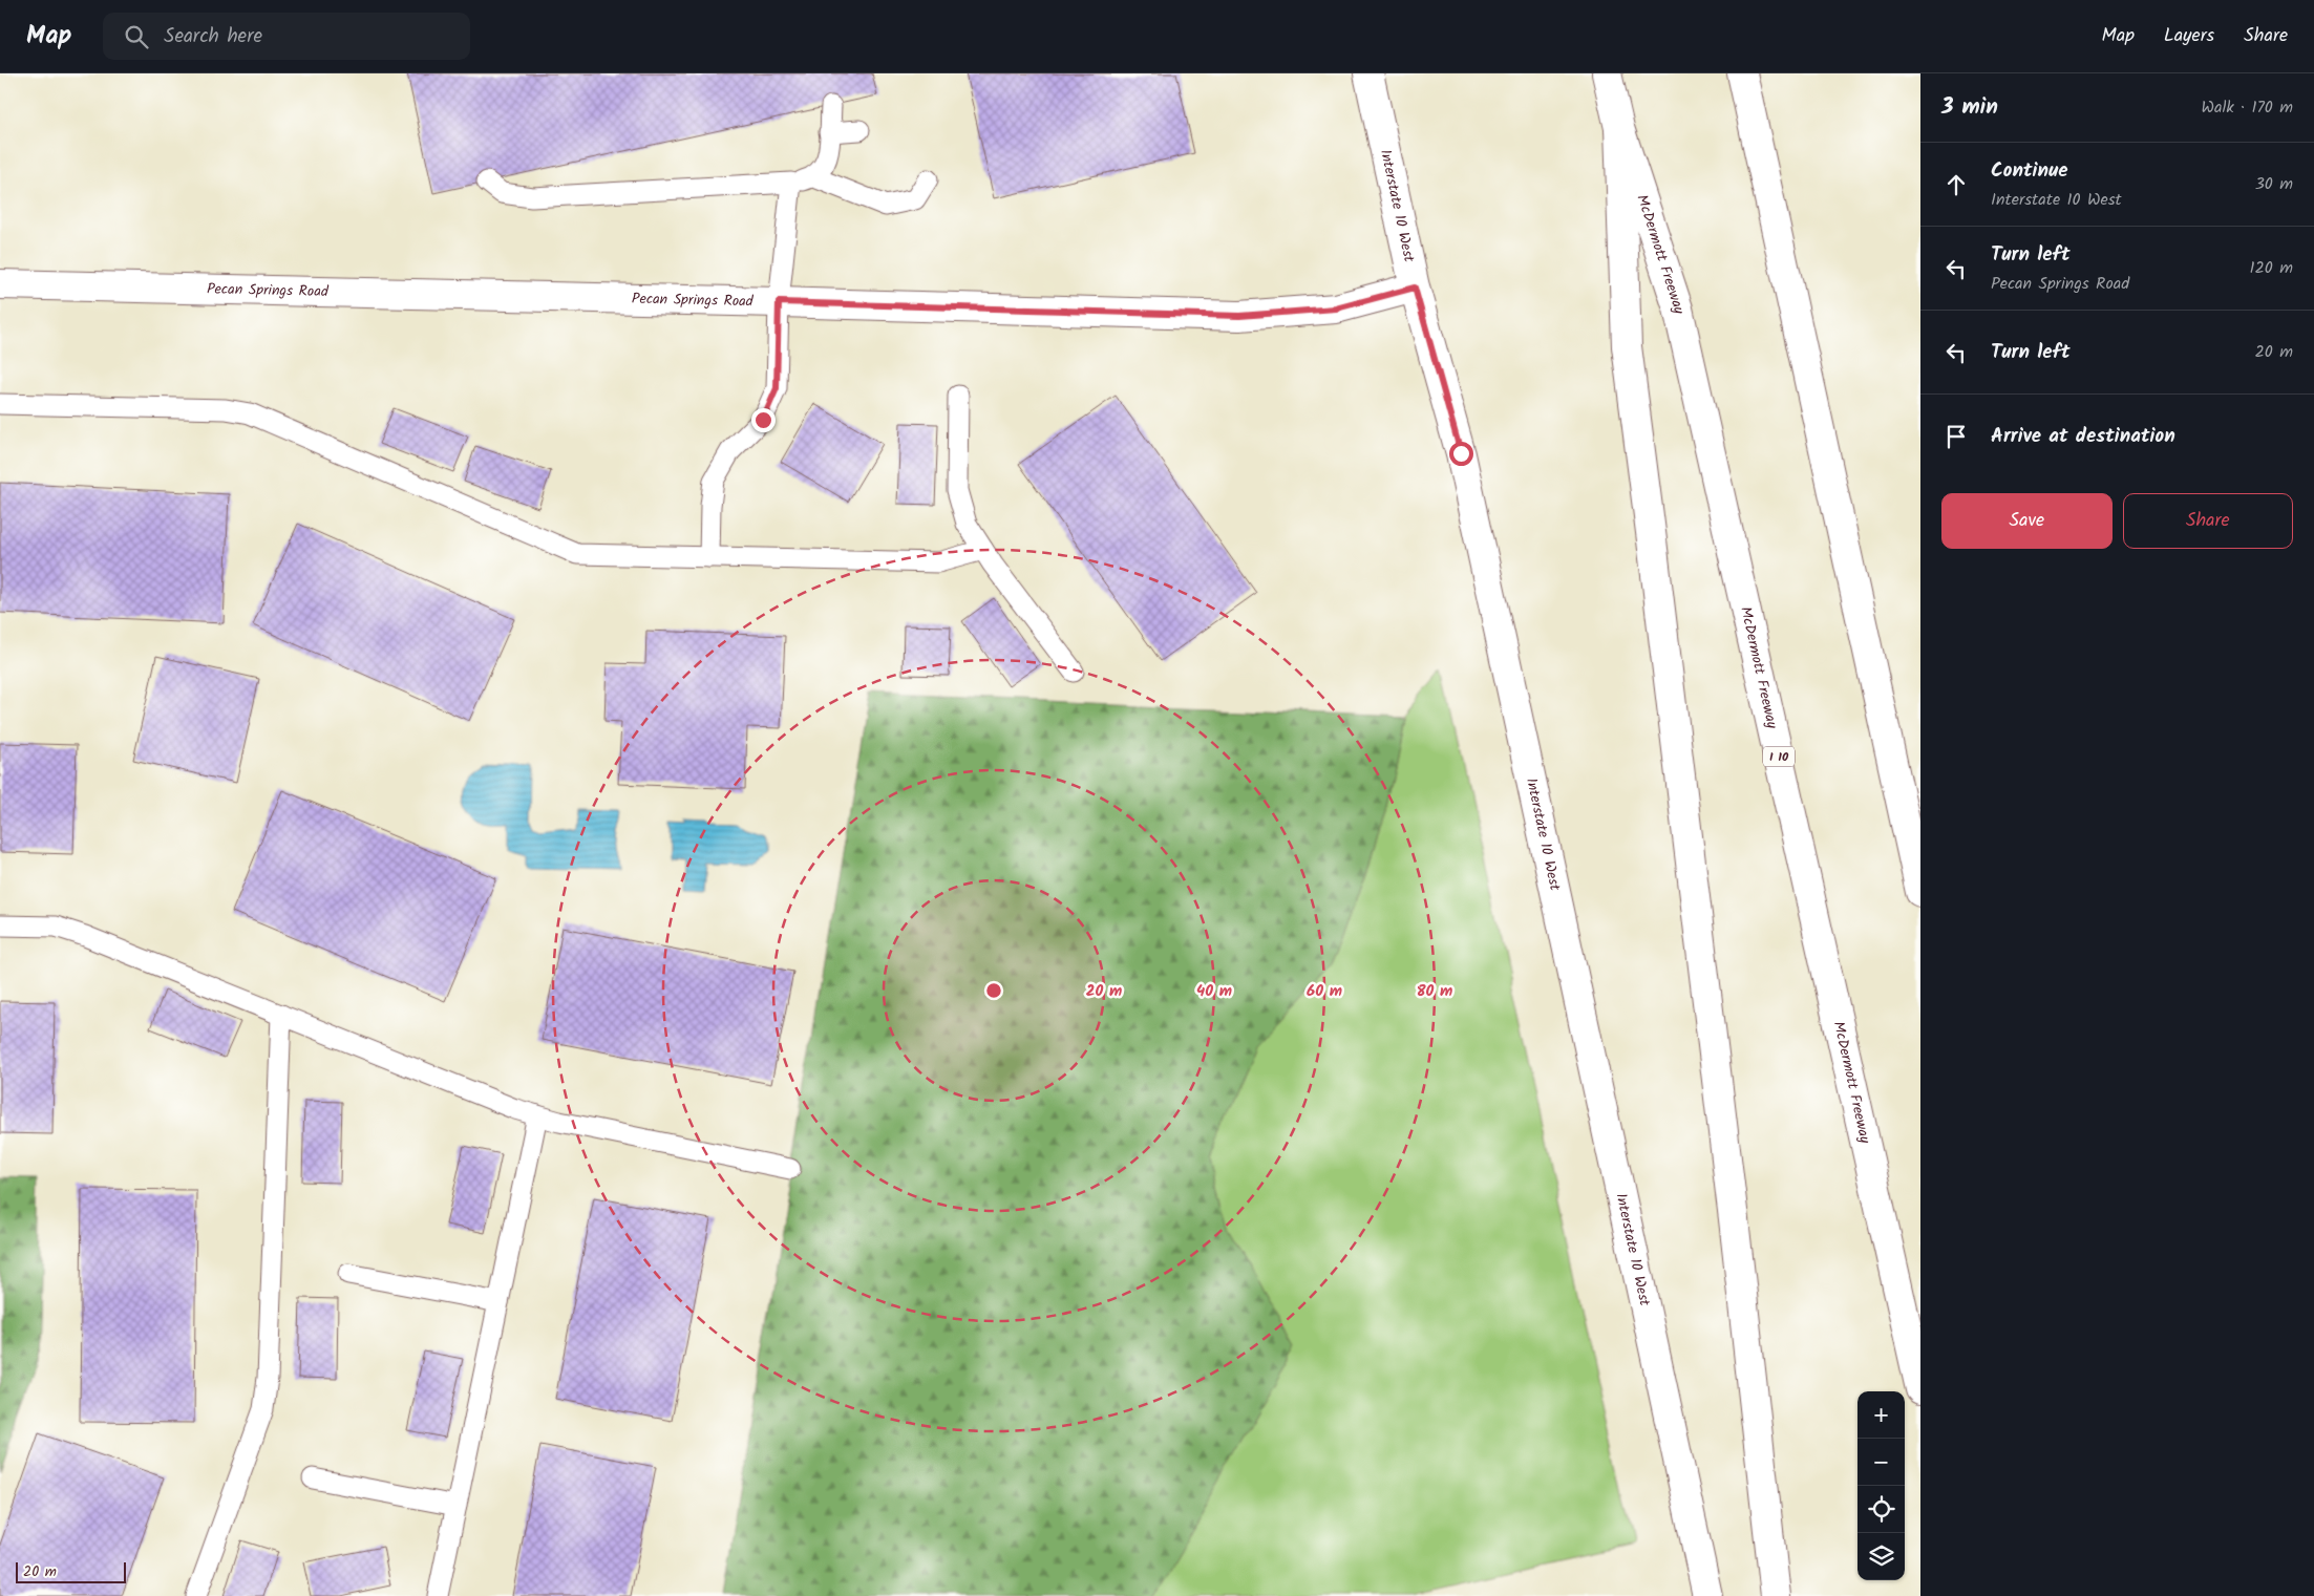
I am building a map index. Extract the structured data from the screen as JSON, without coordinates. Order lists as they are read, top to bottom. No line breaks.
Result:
{"streets":{"main road":["Interstate 10 West","McDermott Freeway","Pecan Springs Road","I 10"]},"crossings":[["Interstate 10 West","Pecan Springs Road"]],"scale_bar":"20 m","page":{"header":"Map","search":"Search here","nav":["Map","Layers","Share"],"heading":["3 min","Walk · 170 m"],"list":[["Continue","Interstate 10 West","30 m"],["Turn left","Pecan Springs Road","120 m"],["Turn left","20 m"],"Arrive at destination"],"buttons":["Save","Share"],"map_buttons":["+","−"],"scale":"20 m"},"rings":["20 m","40 m","60 m","80 m"]}
